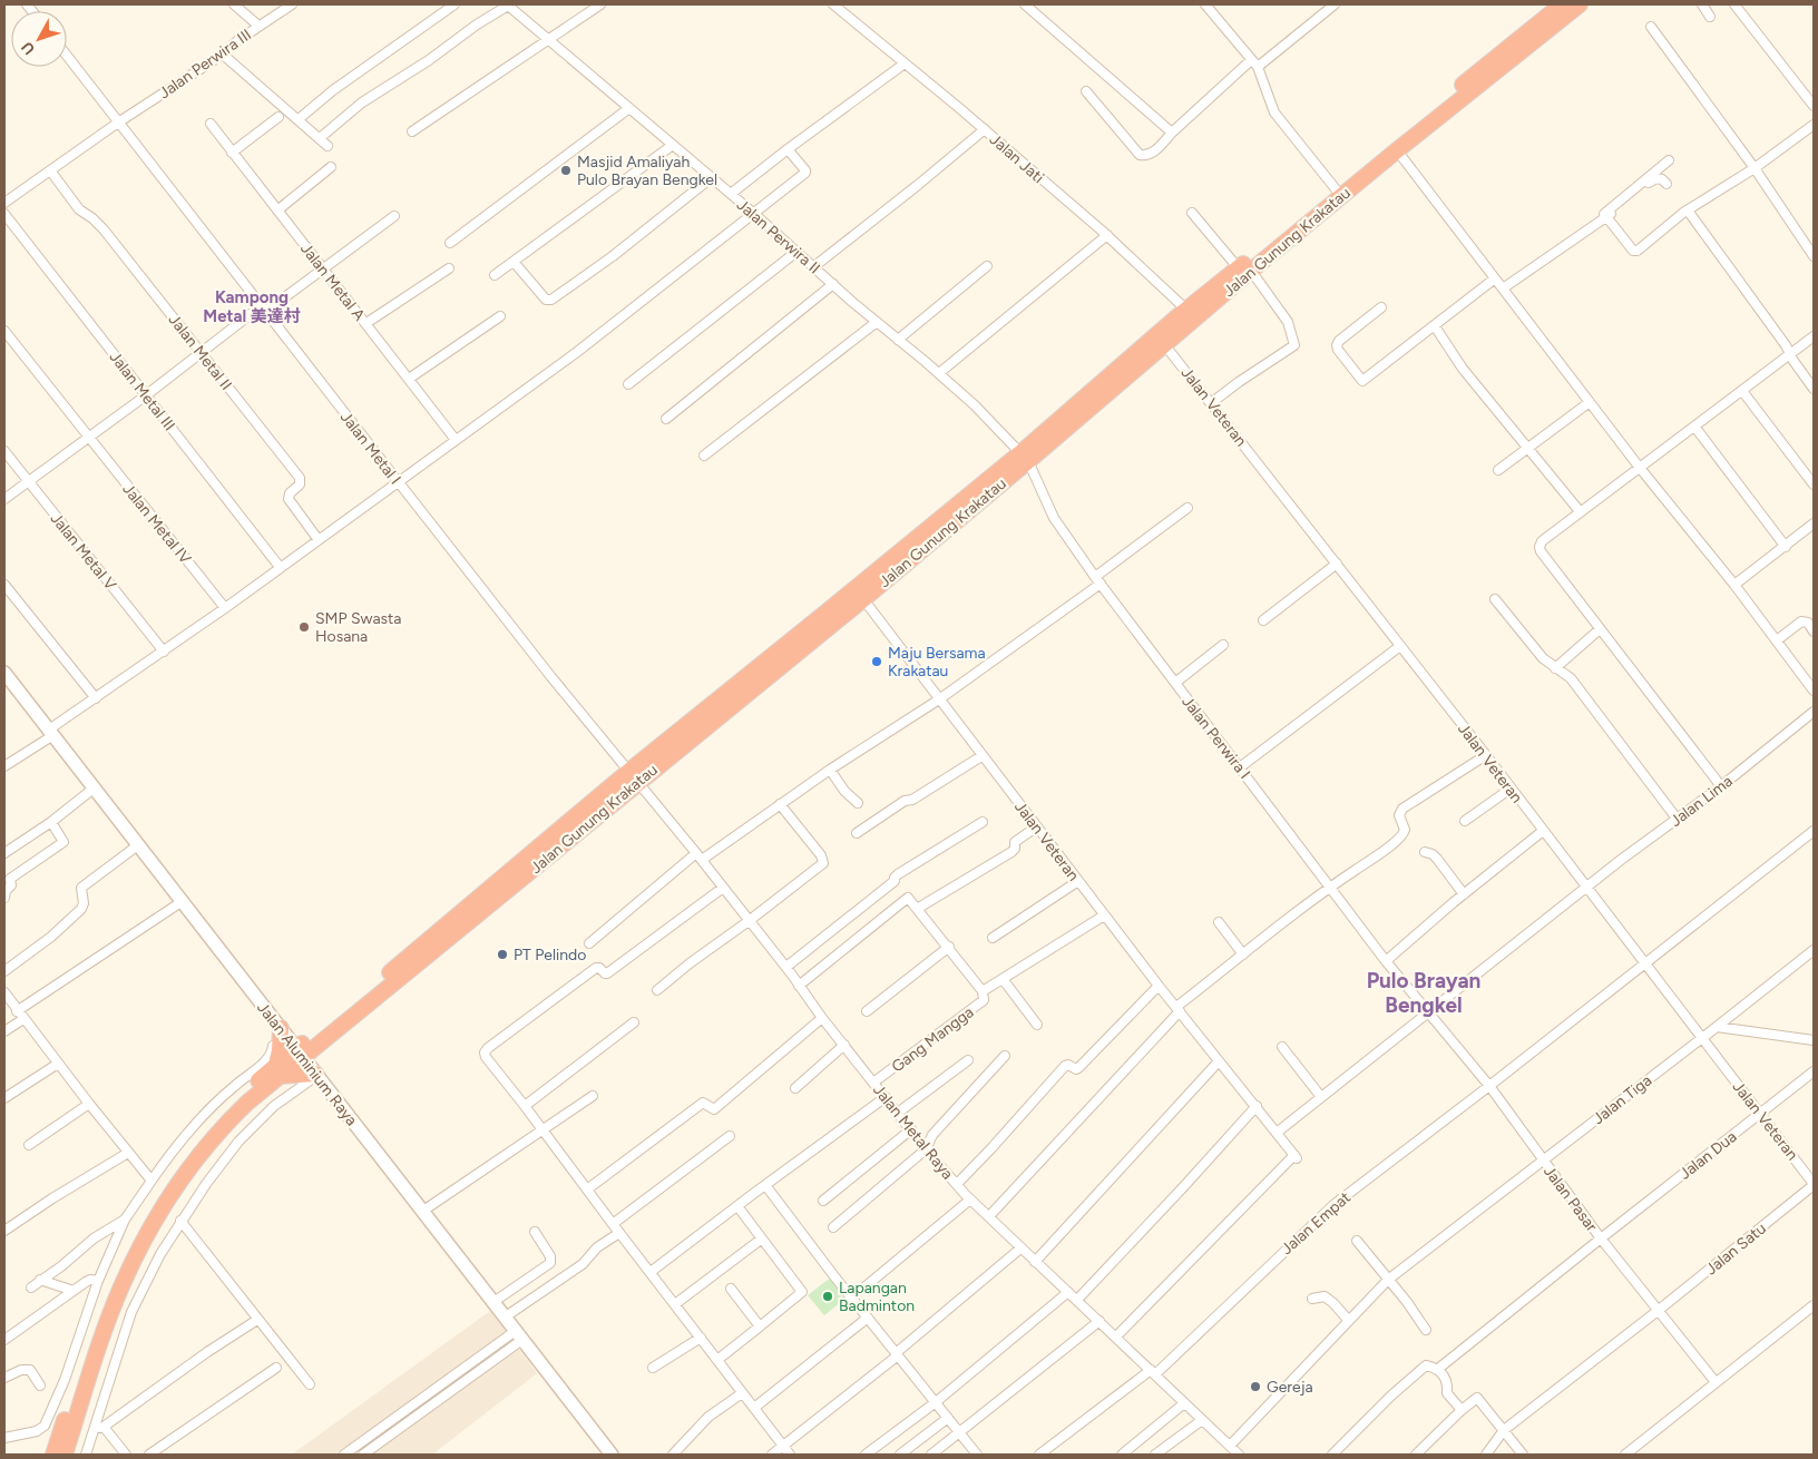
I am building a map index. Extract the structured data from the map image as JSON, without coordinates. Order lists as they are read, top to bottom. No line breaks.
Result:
{"streets":{"highway":["Jalan Gunung Krakatau"],"main road":["Jalan Aluminium Raya"],"street":["Jalan Perwira III","Jalan Jati","Jalan Perwira II","Jalan Metal A","Jalan Metal II","Jalan Metal III","Jalan Veteran","Jalan Metal I","Jalan Metal IV","Jalan Metal V","Jalan Perwira I","Jalan Lima","Gang Mangga","Jalan Tiga","Jalan Metal Raya","Jalan Dua","Jalan Pasar","Jalan Empat","Jalan Satu"]},"crossings":[["Jalan Perwira III","Jalan Metal II"],["Jalan Perwira III","Jalan Metal I"],["Jalan Jati","Jalan Gunung Krakatau"],["Jalan Perwira II","Jalan Gunung Krakatau"],["Jalan Perwira II","Jalan Perwira I"],["Jalan Gunung Krakatau","Jalan Veteran"],["Jalan Gunung Krakatau","Jalan Metal I"],["Jalan Gunung Krakatau","Jalan Perwira I"],["Jalan Gunung Krakatau","Jalan Aluminium Raya"],["Jalan Gunung Krakatau","Jalan Metal Raya"],["Jalan Veteran","Jalan Lima"],["Jalan Veteran","Jalan Tiga"],["Jalan Veteran","Jalan Metal Raya"],["Jalan Veteran","Jalan Dua"],["Jalan Veteran","Jalan Empat"],["Jalan Veteran","Jalan Satu"],["Jalan Metal I","Jalan Metal Raya"],["Jalan Perwira I","Jalan Lima"],["Jalan Perwira I","Jalan Pasar"],["Jalan Lima","Jalan Pasar"],["Gang Mangga","Jalan Metal Raya"],["Jalan Tiga","Jalan Metal Raya"],["Jalan Tiga","Jalan Pasar"],["Jalan Metal Raya","Jalan Empat"],["Jalan Dua","Jalan Pasar"],["Jalan Pasar","Jalan Empat"],["Jalan Pasar","Jalan Satu"]],"districts":["Kampong Metal 美達村","Pulo Brayan Bengkel"],"places":["Masjid Amaliyah Pulo Brayan Bengkel","SMP Swasta Hosana","Maju Bersama Krakatau","PT Pelindo","Lapangan Badminton","Gereja"],"north":"bottom left"}
